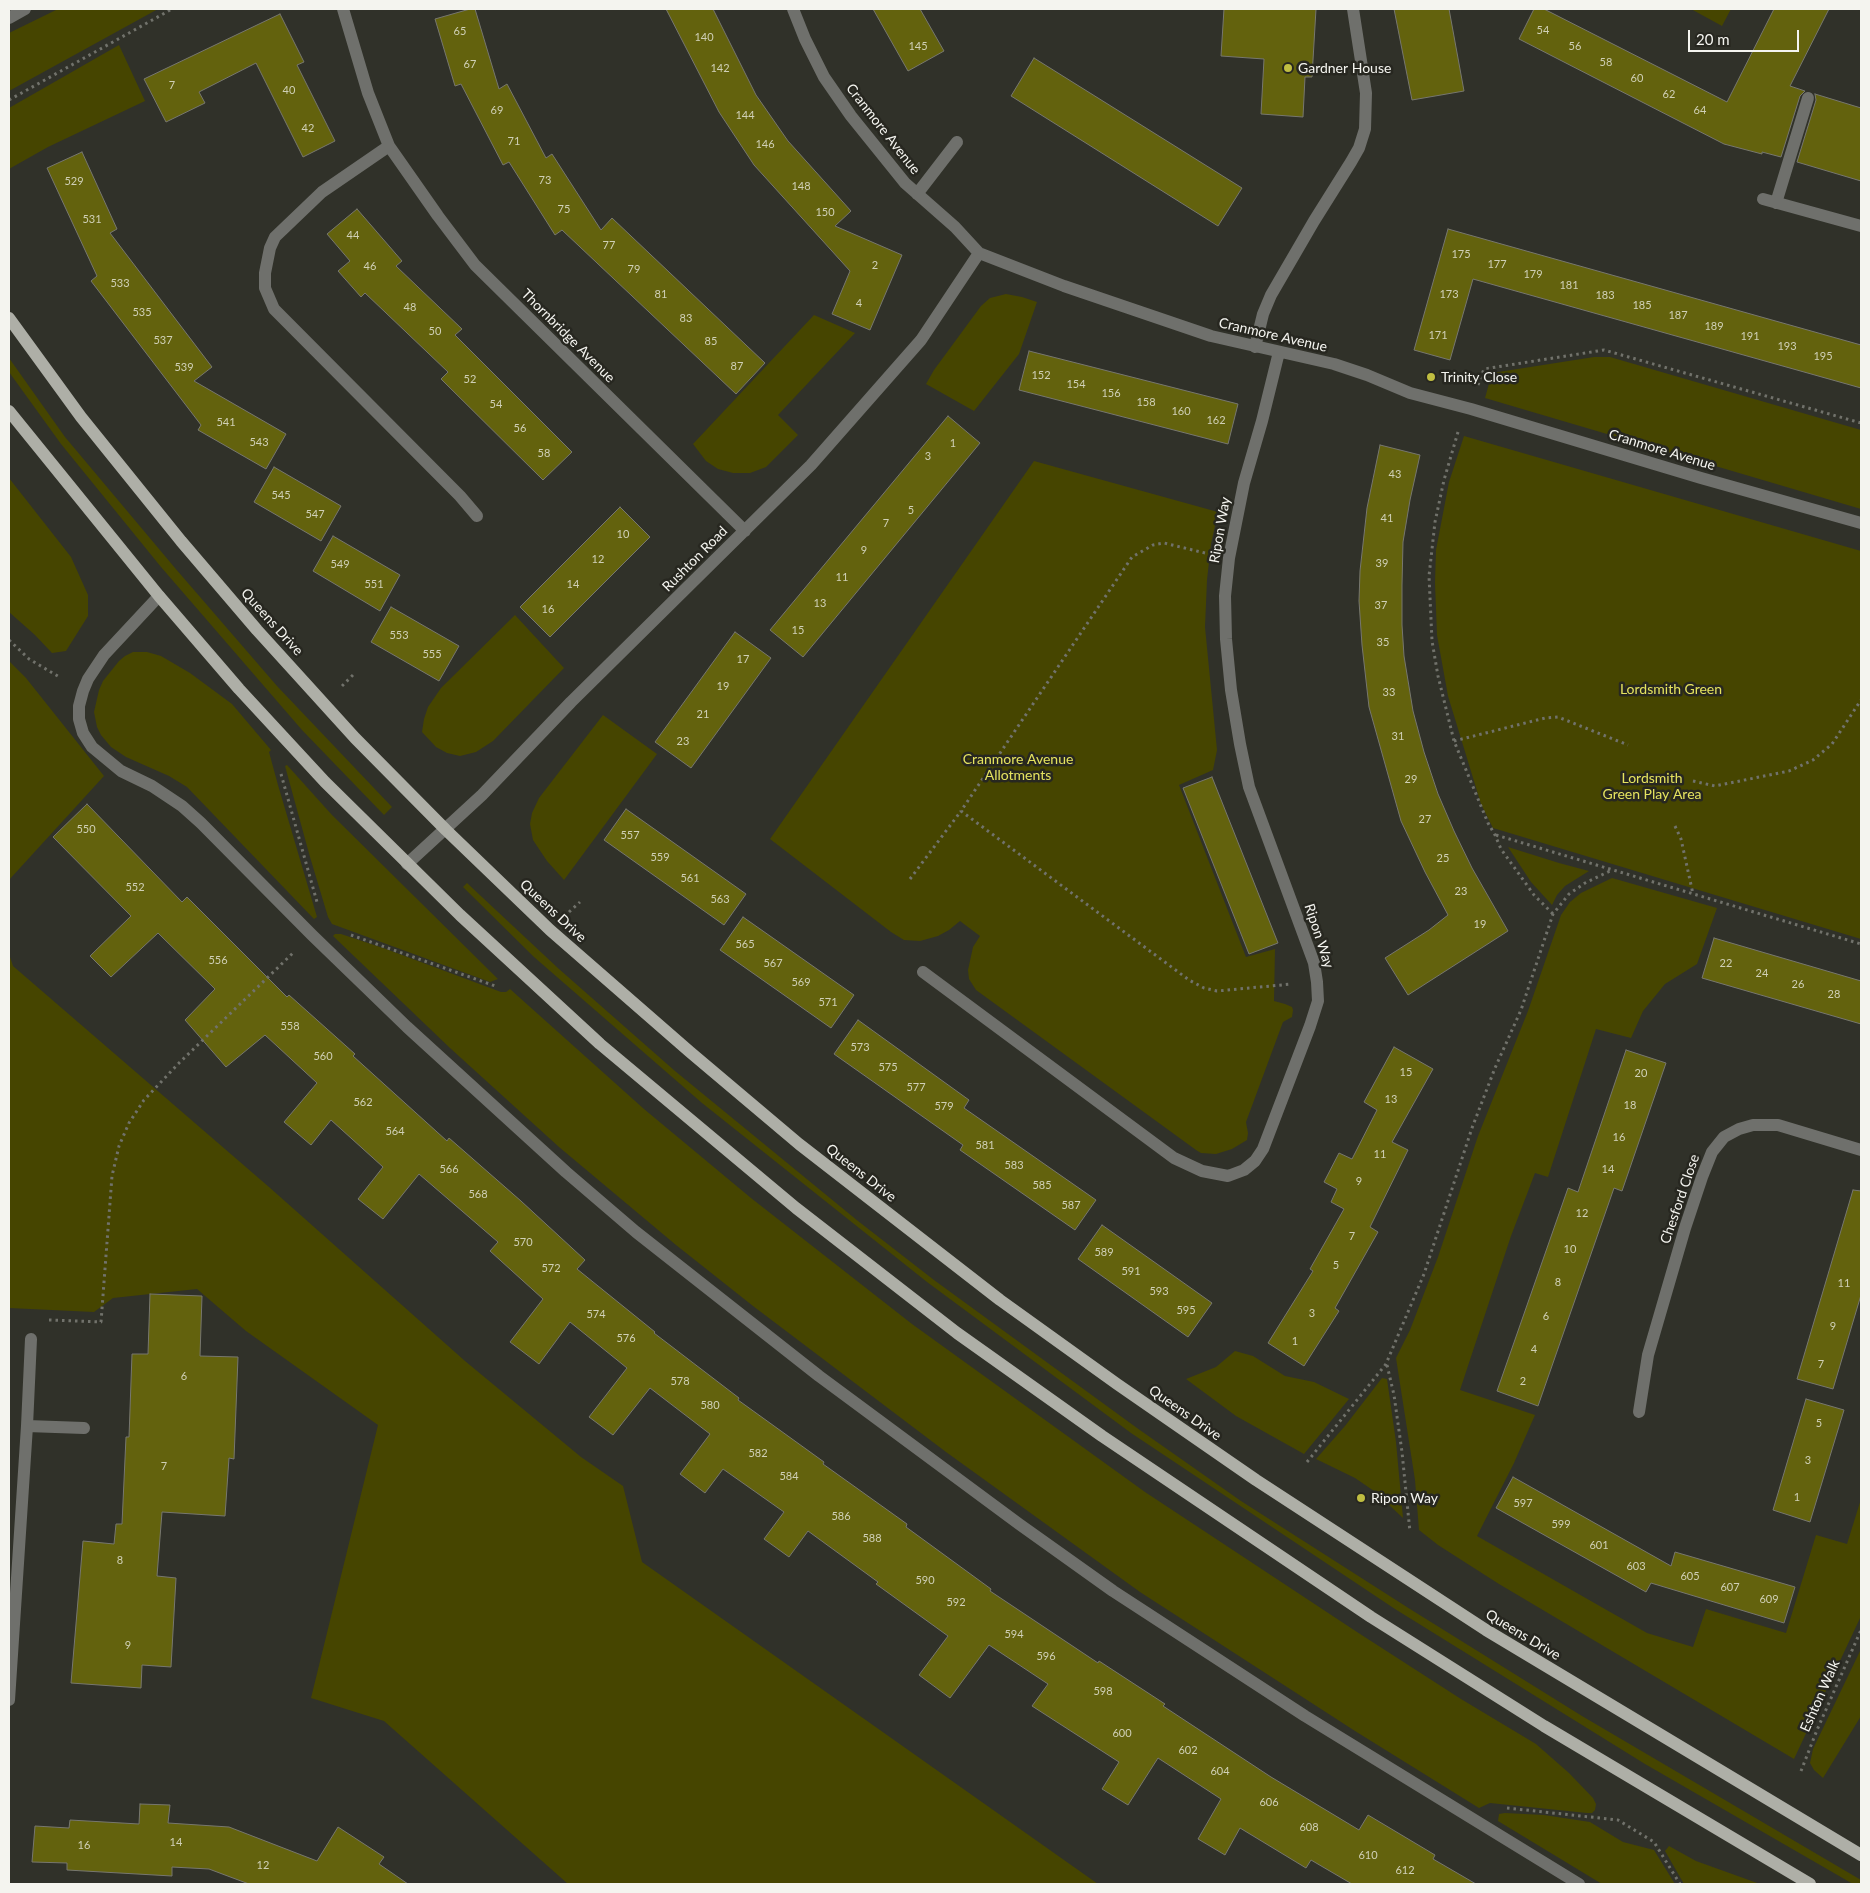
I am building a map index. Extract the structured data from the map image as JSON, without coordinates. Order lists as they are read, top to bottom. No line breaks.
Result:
{"streets":{"main road":["Queens Drive"],"street":["Cranmore Avenue","Thornbridge Avenue","Ripon Way","Rushton Road","Chesford Close"],"path":["Eshton Walk"]},"crossings":[["Cranmore Avenue","Ripon Way"],["Cranmore Avenue","Rushton Road"],["Thornbridge Avenue","Rushton Road"],["Rushton Road","Queens Drive"]],"parks":["Lordsmith Green","Cranmore Avenue Allotments","Lordsmith Green Play Area"],"places":["Gardner House","Trinity Close","Ripon Way"],"house_numbers":["54","65","140","145","56","58","67","142","60","7","40","62","69","64","144","42","71","146","73","529","148","75","150","531","44","77","175","177","2","46","79","179","533","181","81","173","183","4","185","48","535","187","83","189","50","171","191","537","85","193","195","87","539","152","52","154","156","158","54","160","162","541","56","543","1","58","3","43","545","5","547","41","7","10","9","12","39","549","11","551","14","13","37","16","15","553","35","555","17","19","33","21","31","23","29","27","550","557","559","25","561","552","23","563","19","565","556","567","22","24","569","26","28","571","558","573","560","575","15","20","577","13","562","18","579","564","16","581","11","583","566","14","9","585","568","587","12","7","570","10","589","5","572","591","8","11","593","595","3","574","6","9","576","1","4","7","6","578","2","580","5","582","3","7","584","1","597","586","599","588","601","8","603","605","590","607","609","592","594","9","596","598","600","602","604","606","608","14","16","610","12","612"],"scale_bar":"20 m"}
